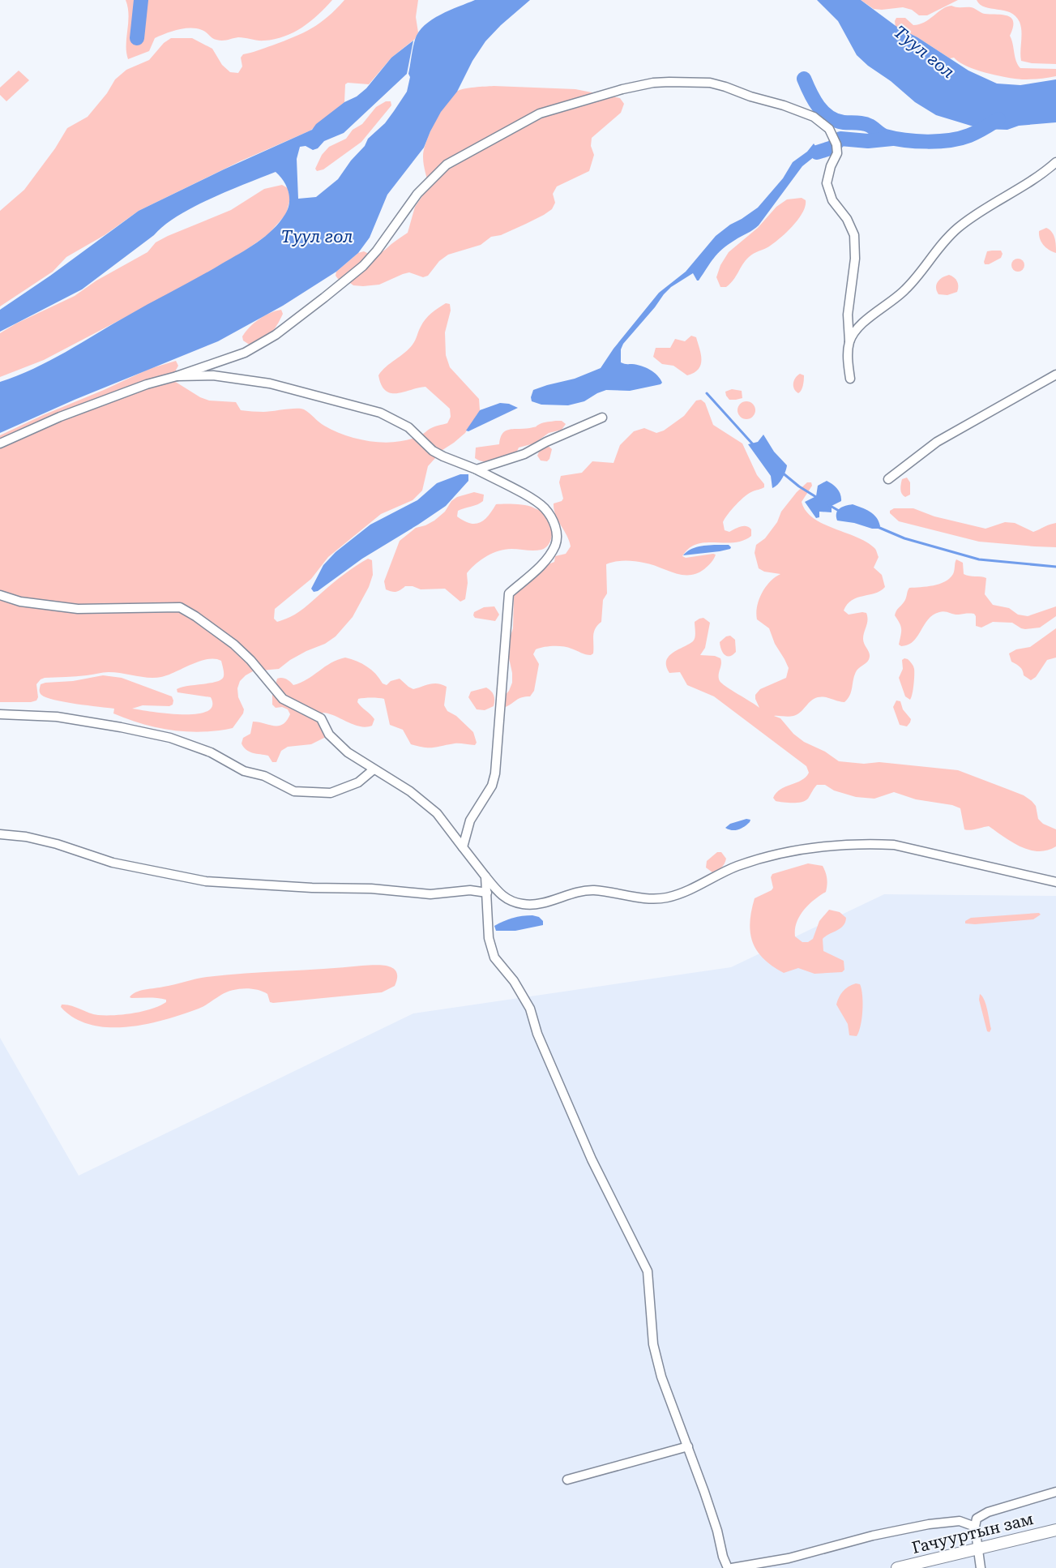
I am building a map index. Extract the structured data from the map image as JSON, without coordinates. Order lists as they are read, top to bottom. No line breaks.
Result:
{"streets":{"main road":["Гачууртын зам"]},"water":["Туул гол"]}
